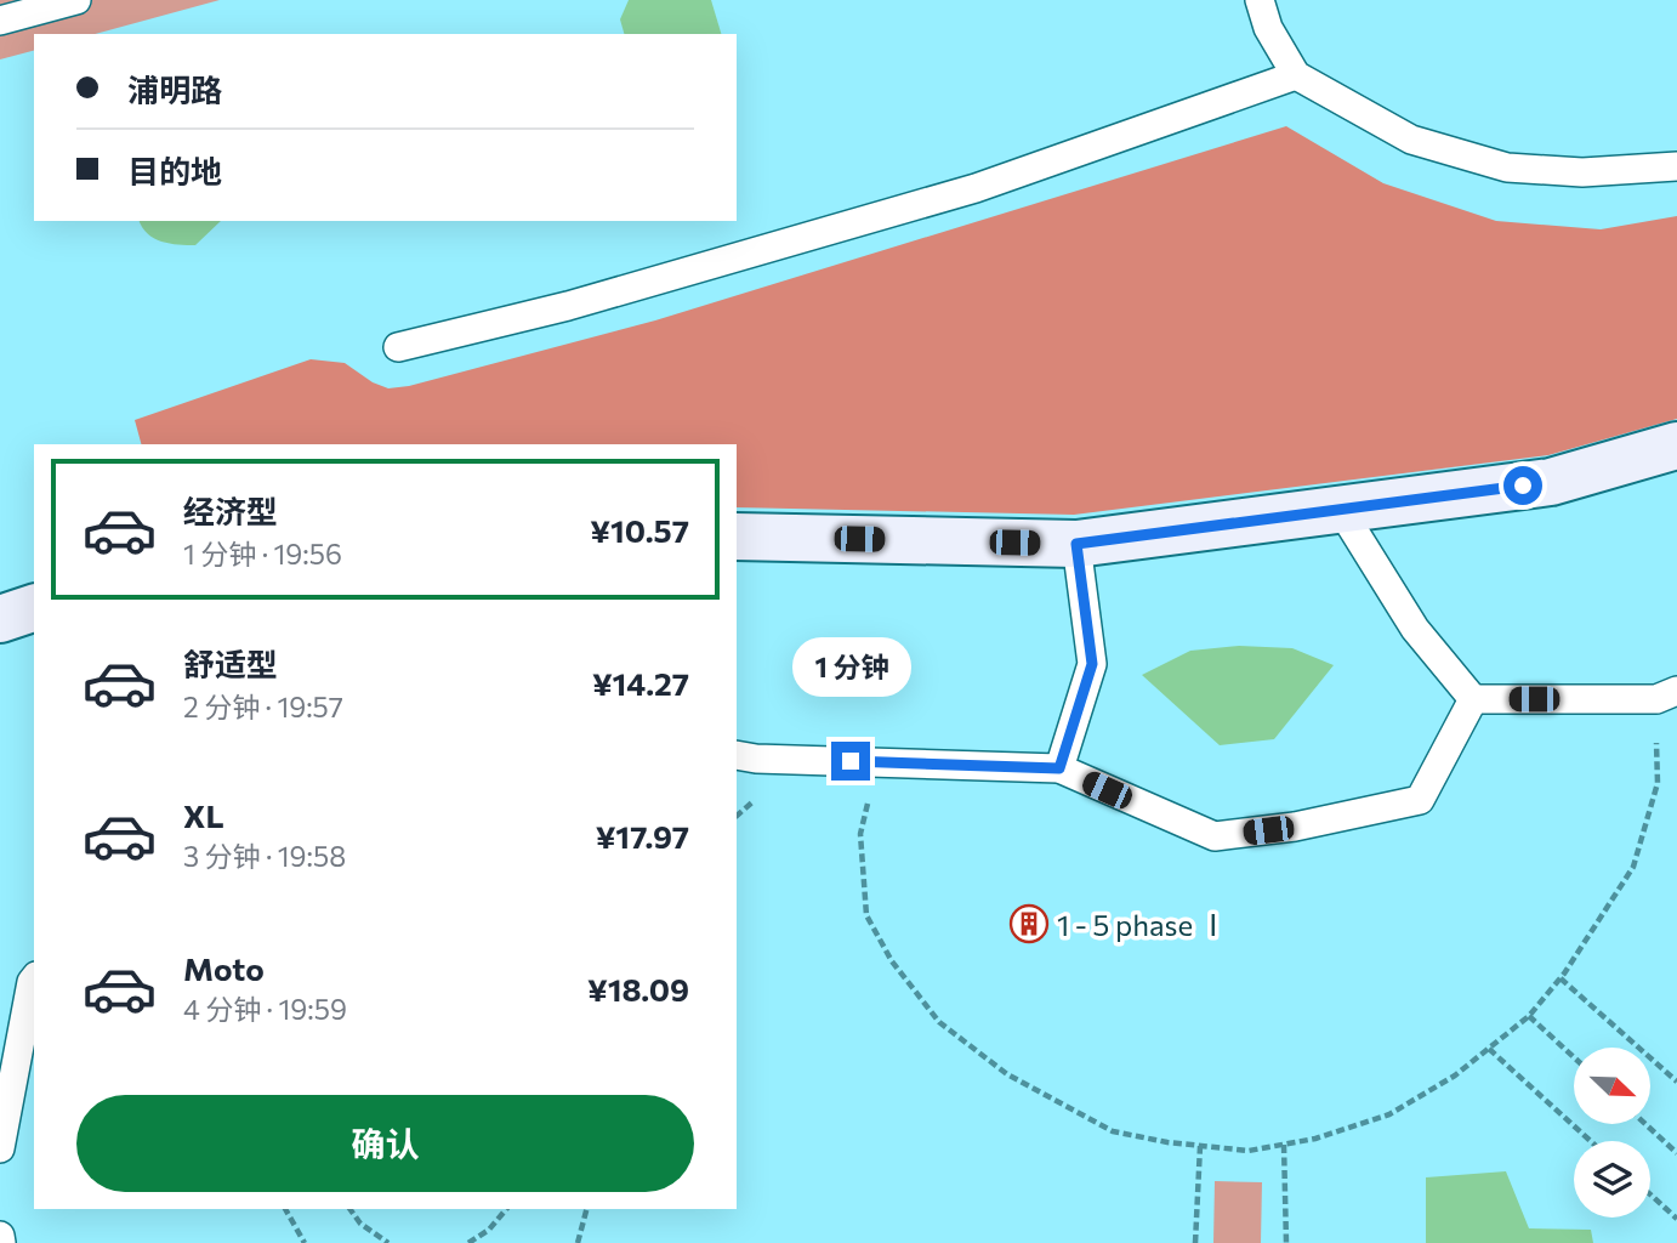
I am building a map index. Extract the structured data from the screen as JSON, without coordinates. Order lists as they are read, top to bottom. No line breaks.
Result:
{"places":{"building":["1 - 5 phase Ⅰ"]},"north":"bottom right","page":{"banner":["浦明路","目的地"],"list":[{"name":"经济型","note":"1 分钟 · 19:56","value":"¥10.57"},{"name":"舒适型","note":"2 分钟 · 19:57","value":"¥14.27"},{"name":"XL","note":"3 分钟 · 19:58","value":"¥17.97"},{"name":"Moto","note":"4 分钟 · 19:59","value":"¥18.09"}],"bubble":"1 分钟","buttons":"确认"}}
